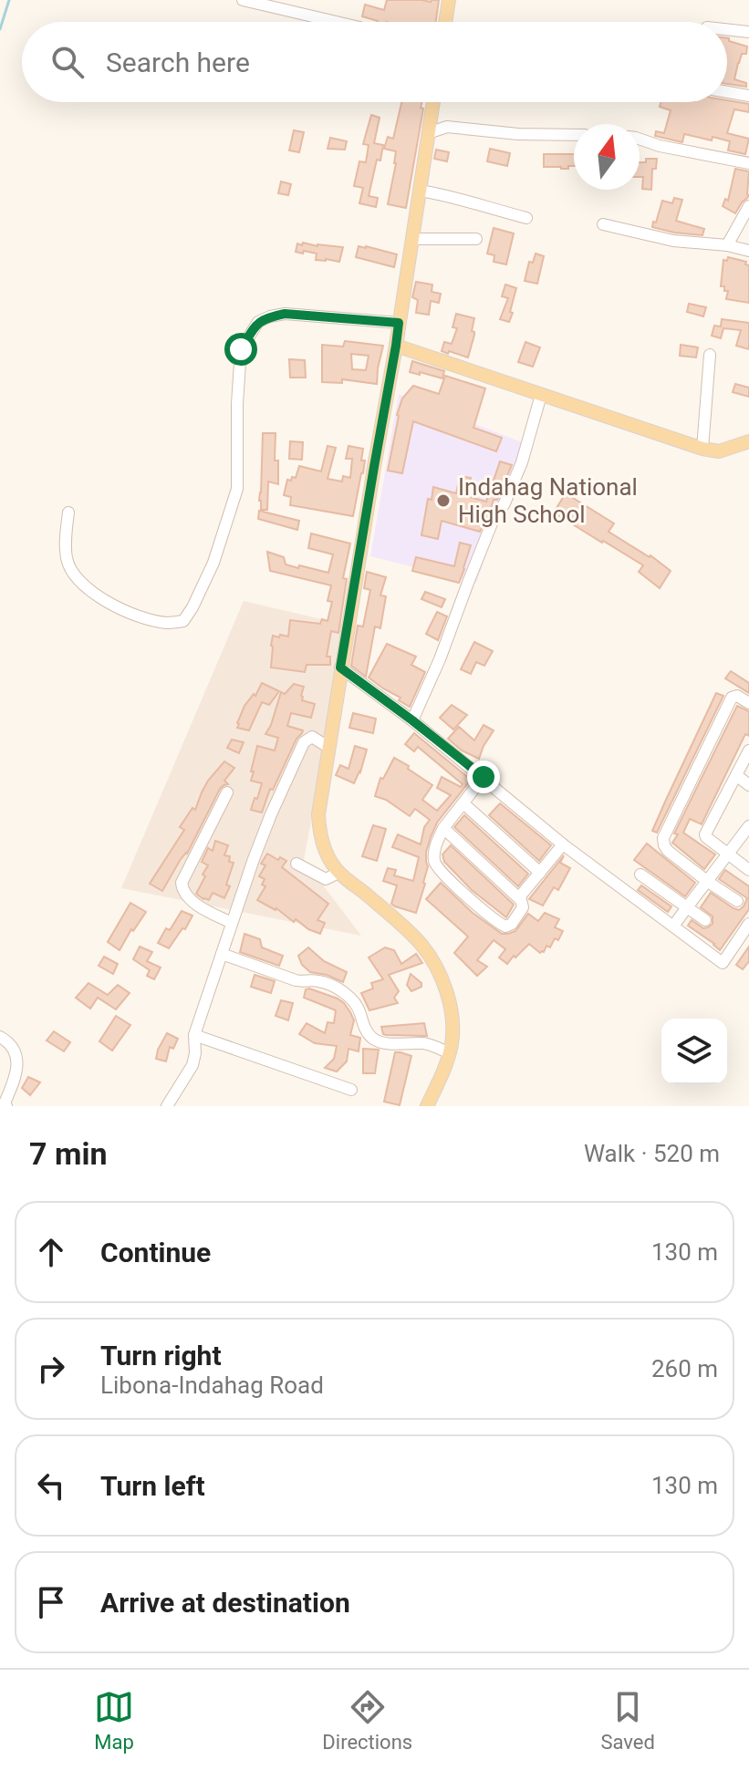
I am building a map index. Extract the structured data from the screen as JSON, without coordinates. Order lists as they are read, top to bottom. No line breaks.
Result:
{"places":["Indahag National High School"],"north":"top","page":{"search":"Search here","heading":["7 min","Walk · 520 m"],"list":[["Continue","130 m"],["Turn right","Libona-Indahag Road","260 m"],["Turn left","130 m"],"Arrive at destination"],"nav":["Map","Directions","Saved"]}}
